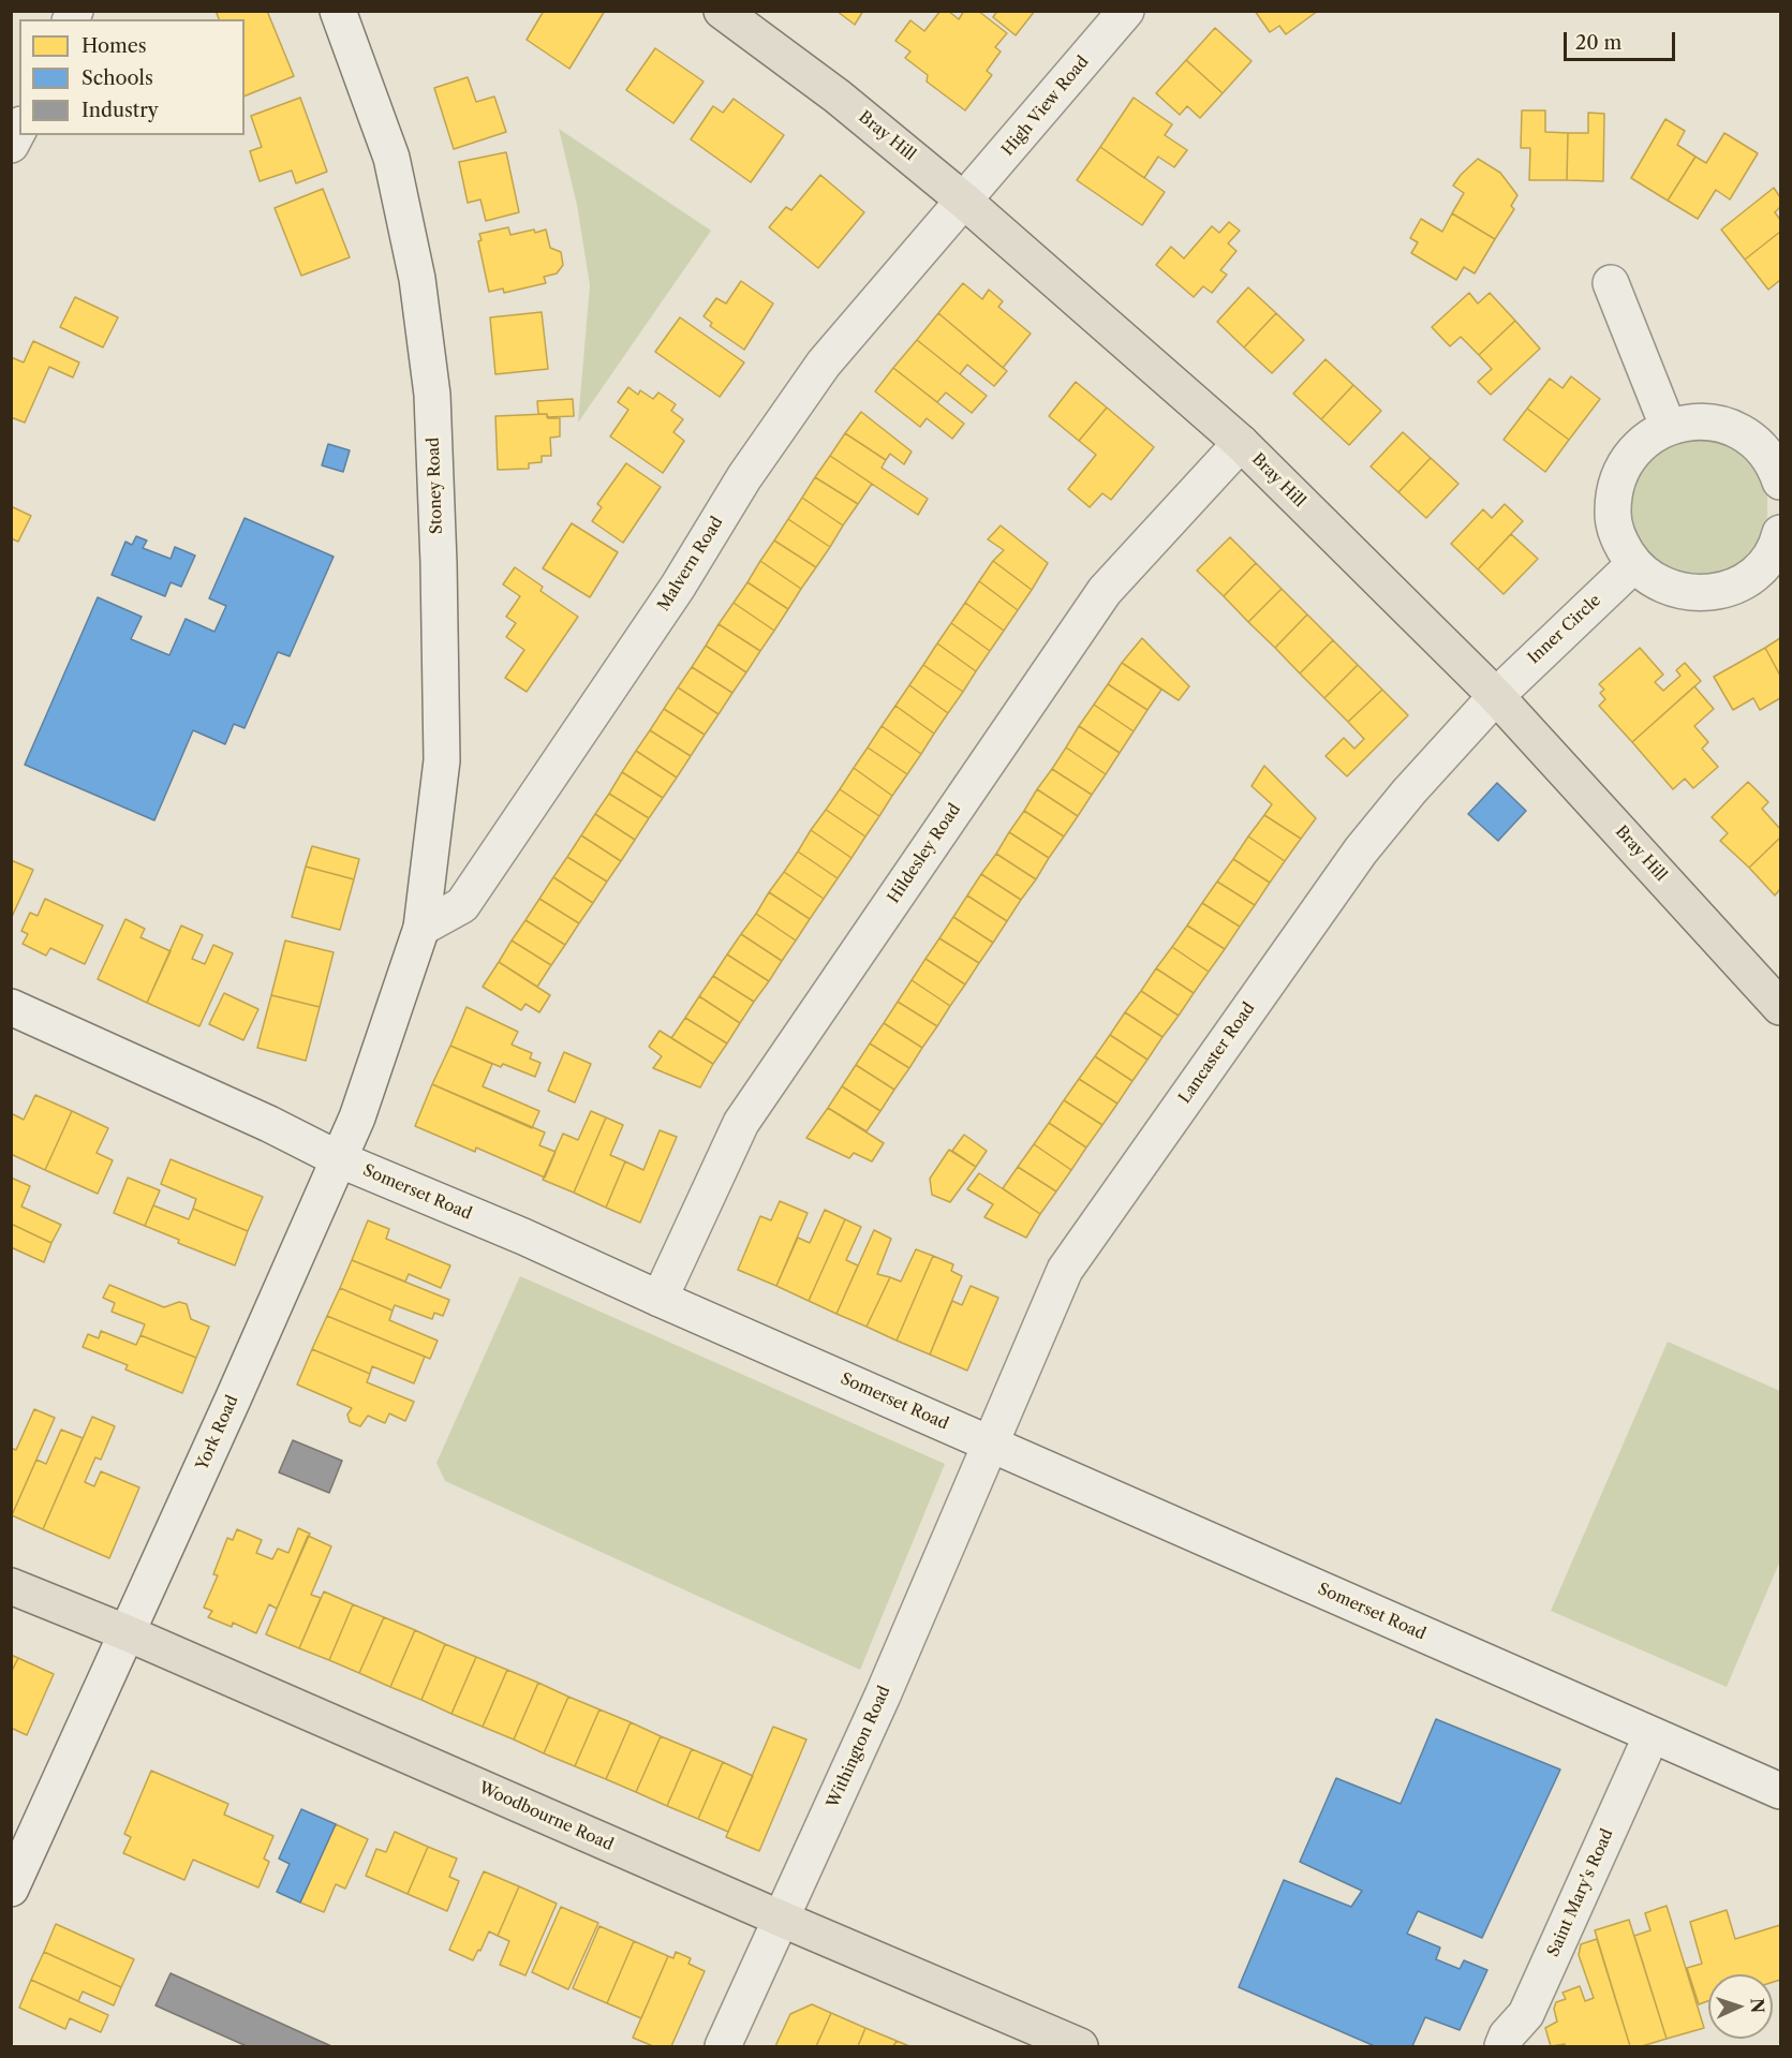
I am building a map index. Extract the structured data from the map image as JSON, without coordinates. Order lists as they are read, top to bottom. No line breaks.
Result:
{"streets":{"main road":["Bray Hill","Woodbourne Road"],"street":["High View Road","Stoney Road","Malvern Road","Inner Circle","Hildesley Road","Lancaster Road","Somerset Road","York Road","Withington Road","Saint Mary's Road"]},"crossings":[["High View Road","Bray Hill"],["High View Road","Malvern Road"],["Bray Hill","Malvern Road"],["Bray Hill","Inner Circle"],["Bray Hill","Hildesley Road"],["Bray Hill","Lancaster Road"],["Stoney Road","Malvern Road"],["Stoney Road","York Road"],["Inner Circle","Lancaster Road"],["Hildesley Road","Somerset Road"],["Lancaster Road","Somerset Road"],["Lancaster Road","Withington Road"],["Somerset Road","York Road"],["Somerset Road","Withington Road"],["Somerset Road","Saint Mary's Road"],["York Road","Woodbourne Road"],["Withington Road","Woodbourne Road"]],"legend":["Homes","Schools","Industry"],"scale_bar":"20 m","north":"right"}
